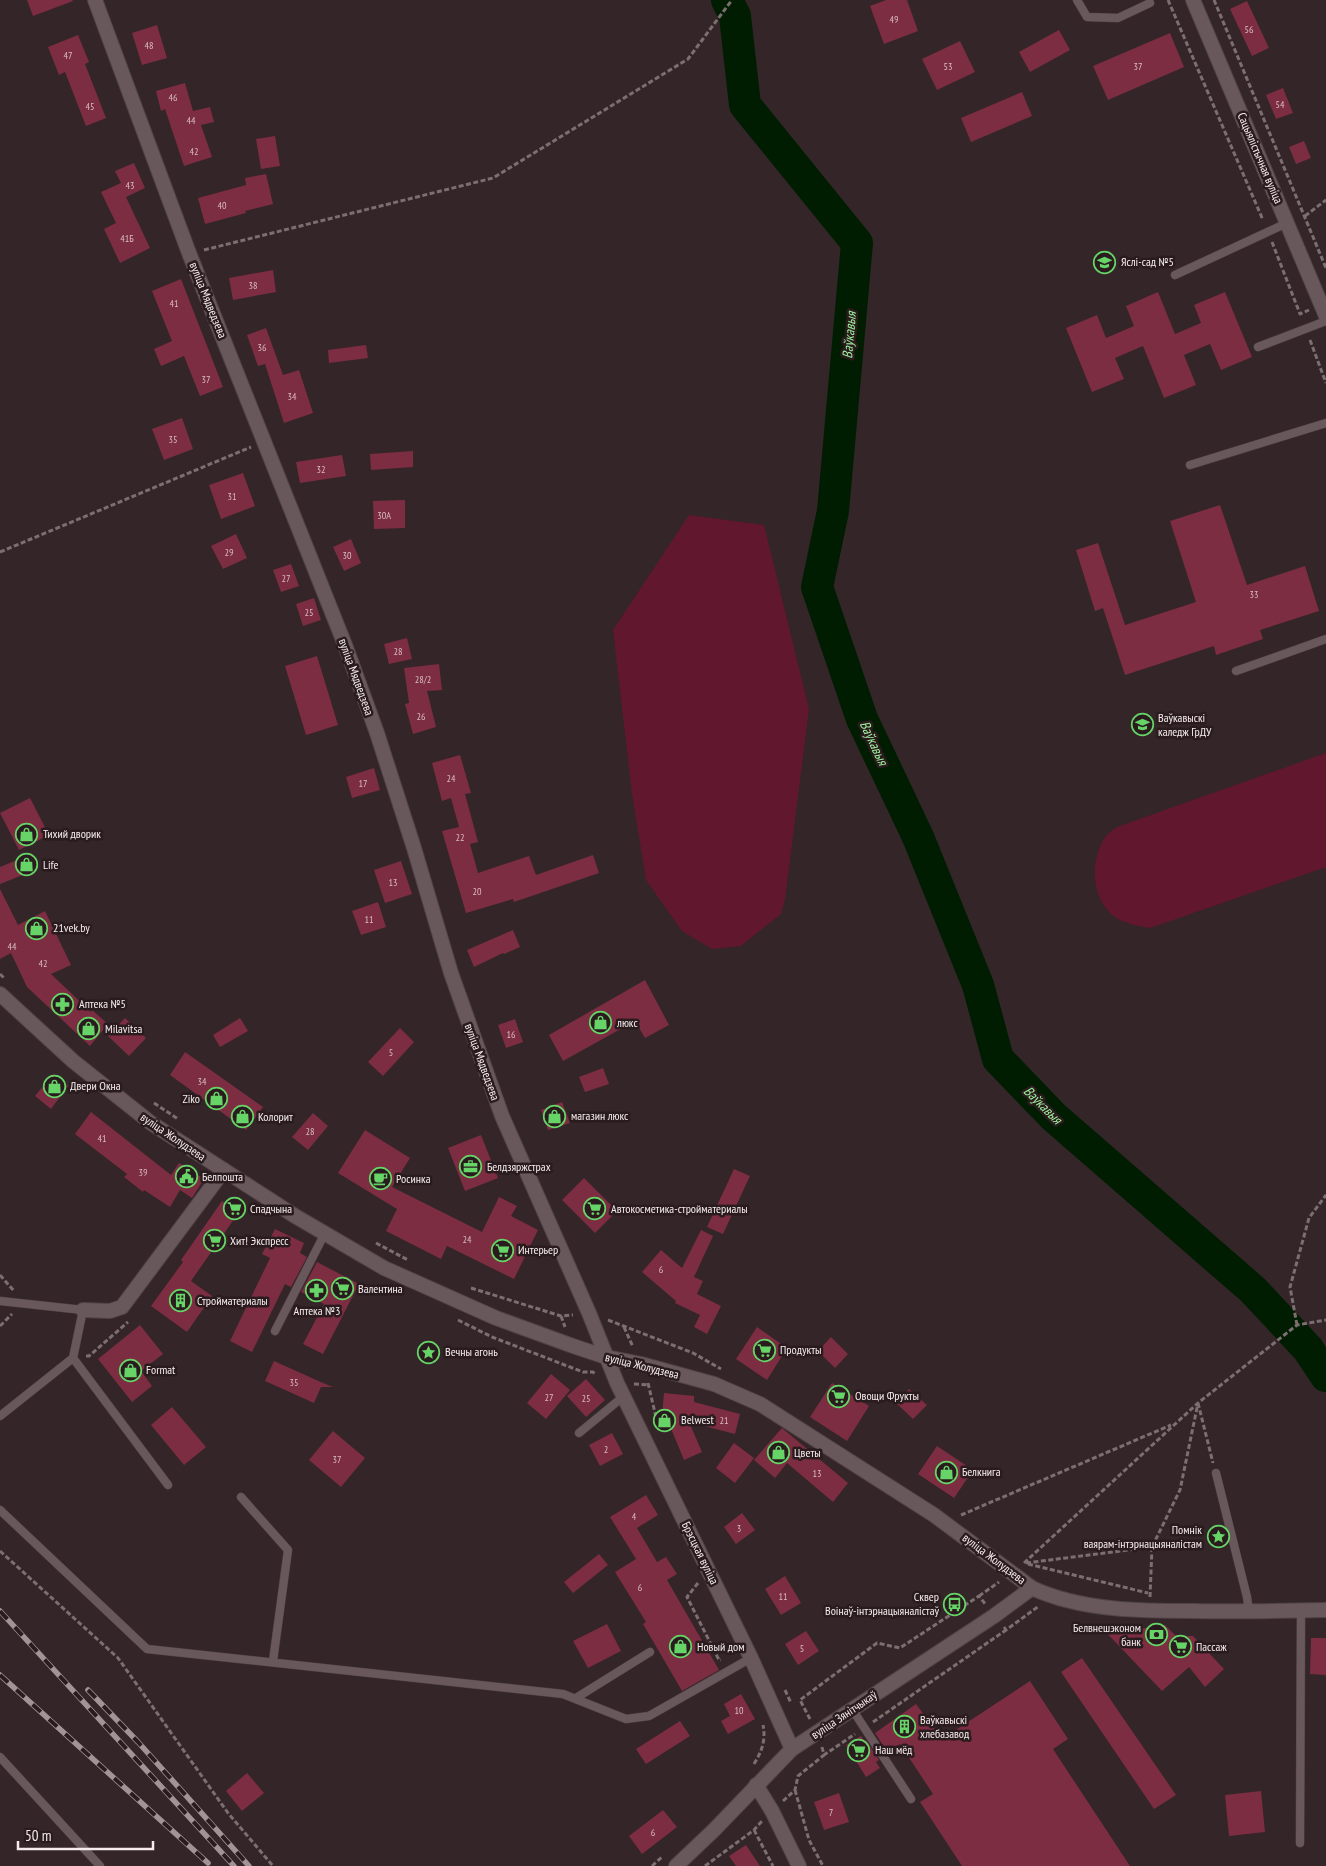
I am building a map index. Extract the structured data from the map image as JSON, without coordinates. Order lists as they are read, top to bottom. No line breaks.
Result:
{"streets":{"street":["Сацыялістычная вуліца","вуліца Мядведзева","вуліца Жолудзева","Брэсцкая вуліца","вуліца Зянітчыкаў"]},"crossings":[["вуліца Мядведзева","вуліца Жолудзева"],["вуліца Мядведзева","Брэсцкая вуліца"],["вуліца Жолудзева","Брэсцкая вуліца"],["вуліца Жолудзева","вуліца Зянітчыкаў"],["Брэсцкая вуліца","вуліца Зянітчыкаў"]],"water":["Ваўкавыя"],"places":{"school or university":["Яслі-сад №5","Ваўкавыскі каледж ГрДУ"],"shop":["Тихий дворик","Life","21vek.by","люкс","Milavitsa","Двери Окна","Ziko","магазин люкс","Колорит","Format","Belwest","Цветы","Белкнига","Новый дом"],"pharmacy":["Аптека №5","Аптека №3"],"office":["Белдзяржстрах"],"public building":["Белпошта"],"cafe":["Росинка"],"supermarket":["Спадчына","Автокосметика-стройматериалы","Хит! Экспресс","Интерьер","Валентина","Продукты","Овощи Фрукты","Пассаж","Наш мёд"],"building":["Стройматериалы","Ваўкавыскі хлебазавод"],"place":["Вечны агонь","Помнік ваярам-інтэрнацыяналістам"],"bus stop":["Сквер Воінаў-інтэрнацыяналістаў"],"bank":["Белвнешэконом банк"]},"house_numbers":["49","56","48","47","53","37","46","54","45","44","42","43","40","41Б","38","41","36","37","34","35","32","31","30А","29","30","27","33","25","28","28/2","26","24","17","22","13","20","11","44","42","16","5","34","28","41","39","24","6","35","27","25","21","2","37","13","4","3","6","11","5","10","7","6"],"scale_bar":"50 m"}
